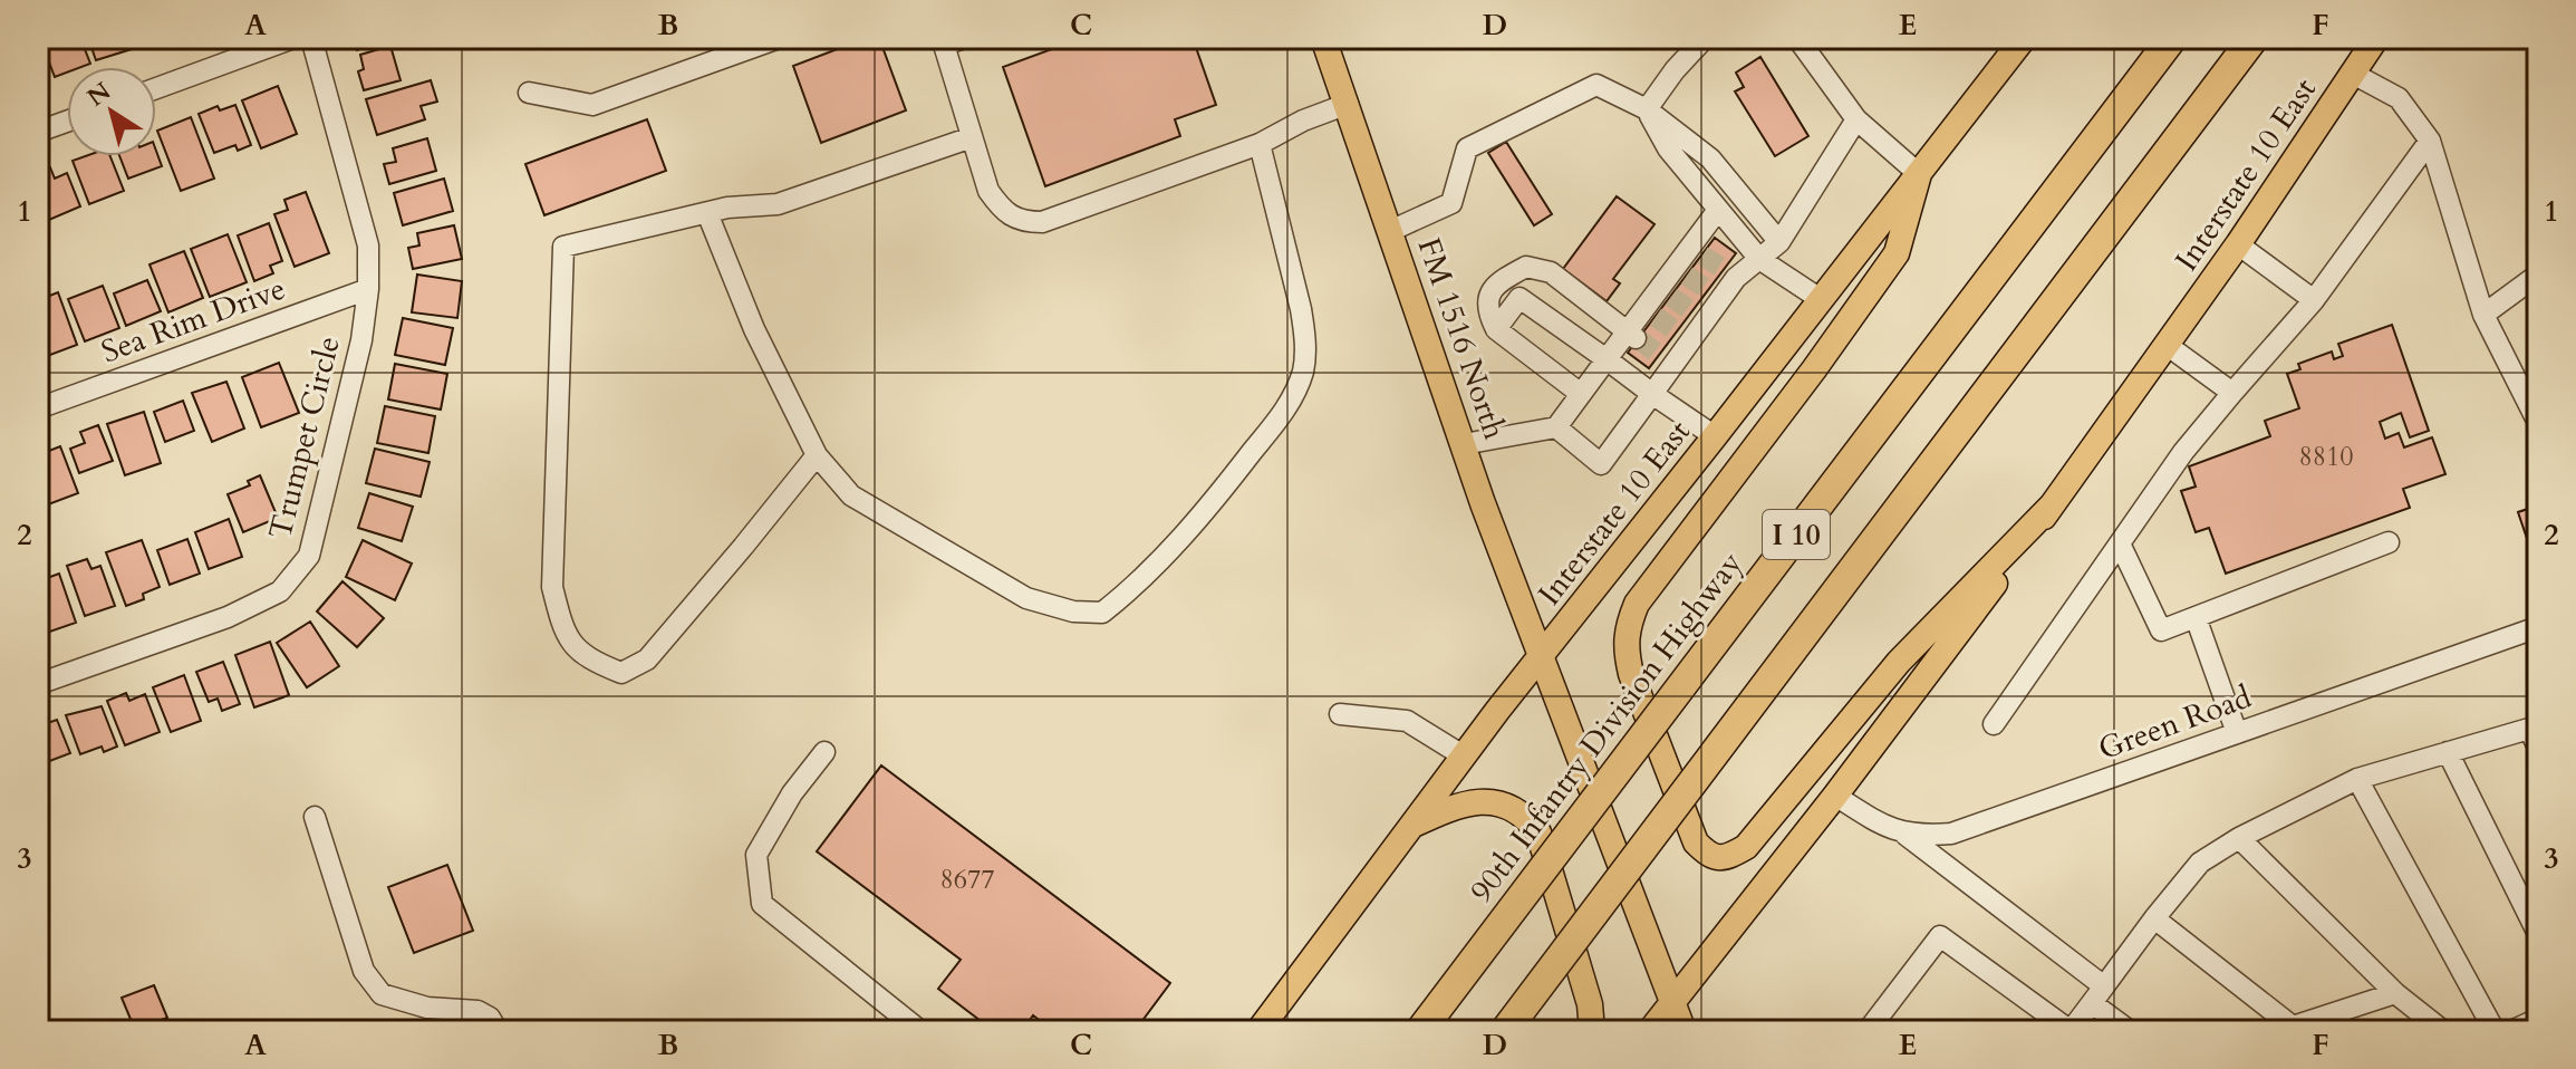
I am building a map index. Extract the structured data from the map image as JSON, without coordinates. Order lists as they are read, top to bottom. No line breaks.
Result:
{"streets":{"highway":["I 10","90th Infantry Division Highway"],"main road":["Interstate 10 East","FM 1516 North"],"street":["Sea Rim Drive","Trumpet Circle","Green Road"]},"crossings":[["Interstate 10 East","FM 1516 North"],["Interstate 10 East","Green Road"],["Sea Rim Drive","Trumpet Circle"]],"house_numbers":["8810","8677"],"north":"top left","grid":{"columns":["A","B","C","D","E","F"],"rows":["1","2","3"]}}
